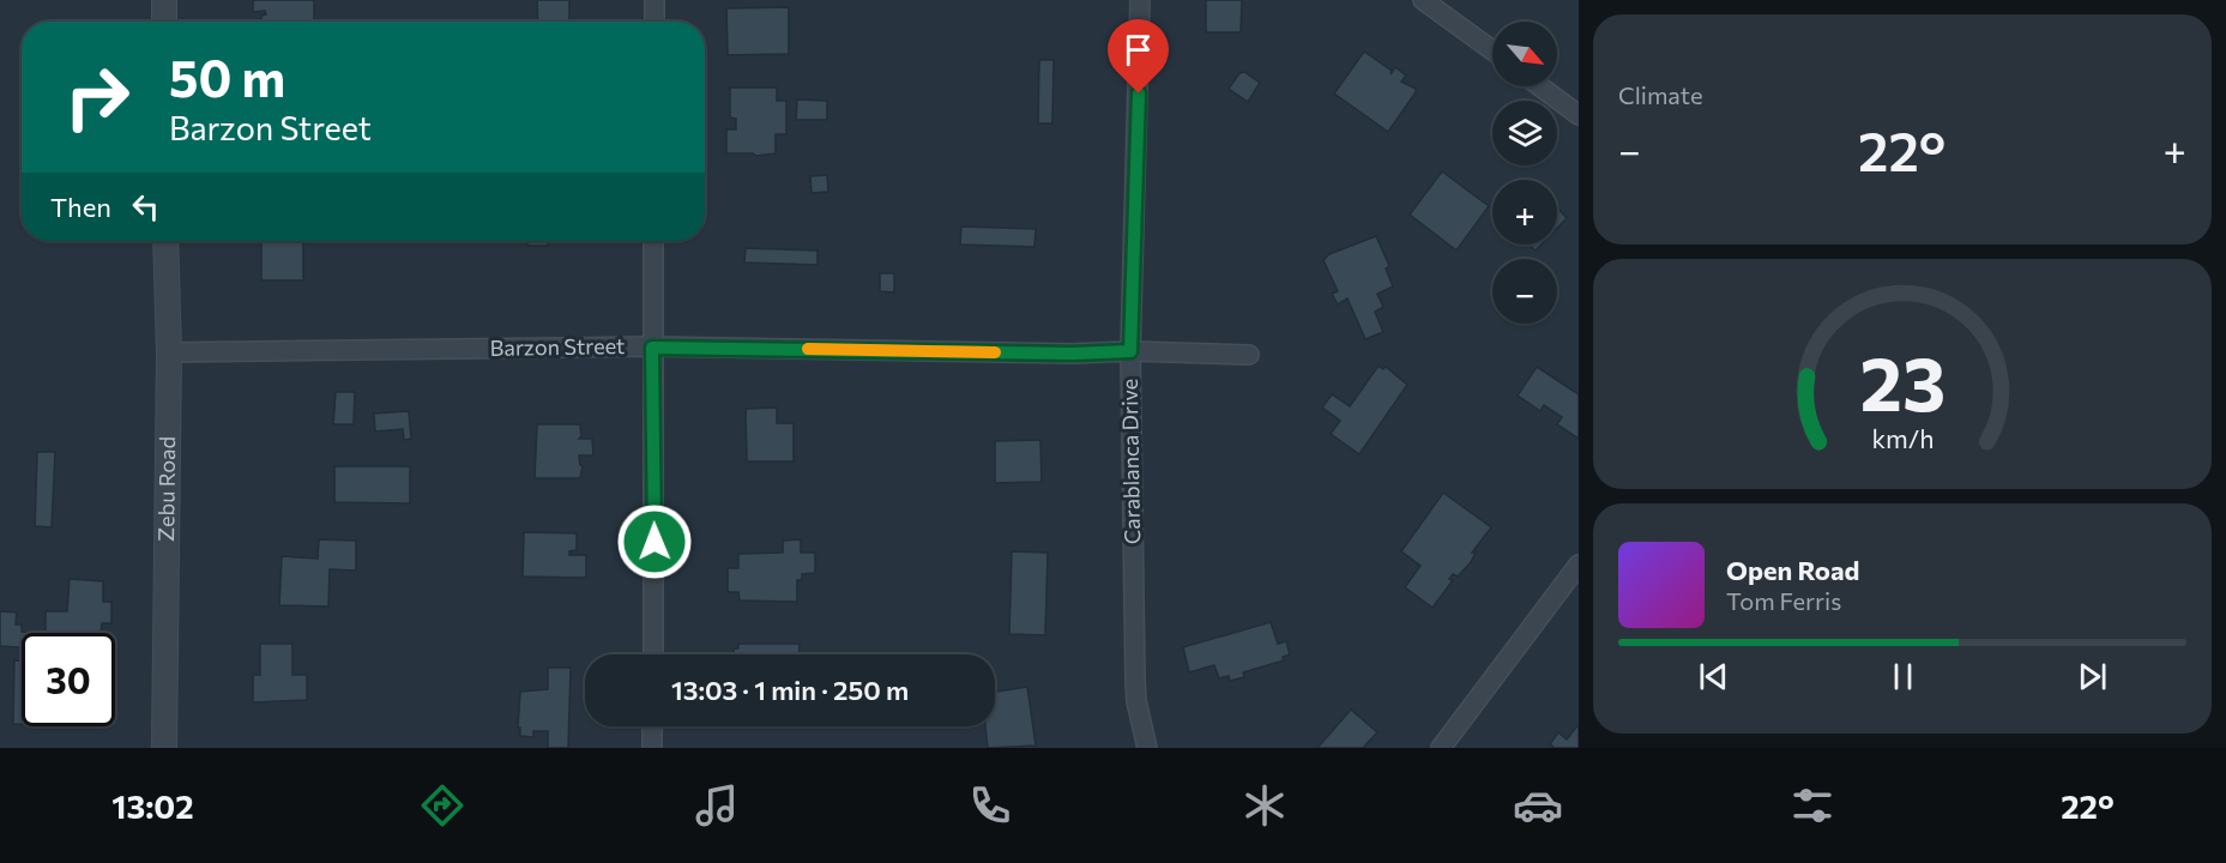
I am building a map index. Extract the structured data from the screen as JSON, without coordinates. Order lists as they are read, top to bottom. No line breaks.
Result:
{"streets":{"street":["Barzon Street","Carablanca Drive","Zebu Road"]},"crossings":[["Barzon Street","Carablanca Drive"],["Barzon Street","Zebu Road"]],"north":"bottom right","page":{"tile":"Climate","map_buttons":["+","−"],"turn":["50 m","Barzon Street"],"heat":["−","22°","+"],"then":"Then","song":["Open Road","Tom Ferris"],"limit":"30","trip":"13:03 · 1 min · 250 m","tabs":["13:02","22°"],"gauge":["23","km/h"]}}
